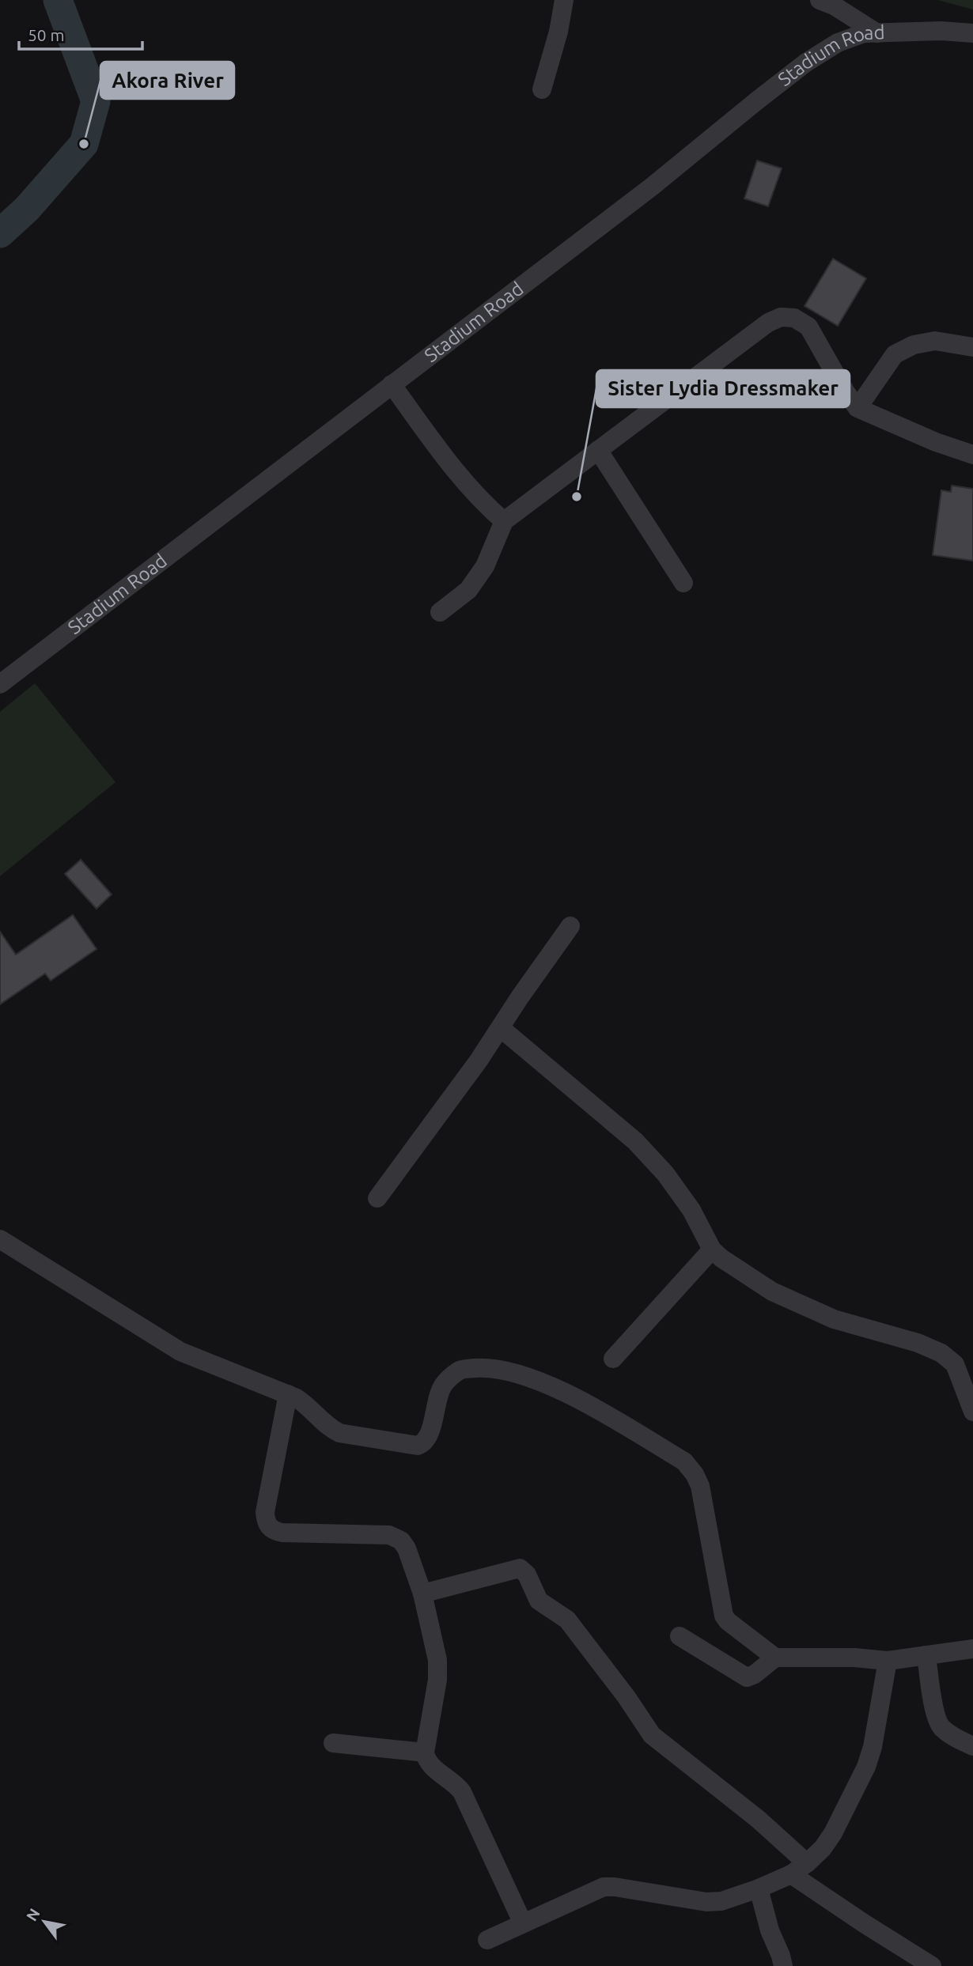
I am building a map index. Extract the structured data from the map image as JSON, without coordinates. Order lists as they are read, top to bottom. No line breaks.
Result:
{"streets":{"street":["Stadium Road"]},"places":["Akora River","Sister Lydia Dressmaker"],"scale_bar":"50 m","north":"top left"}
